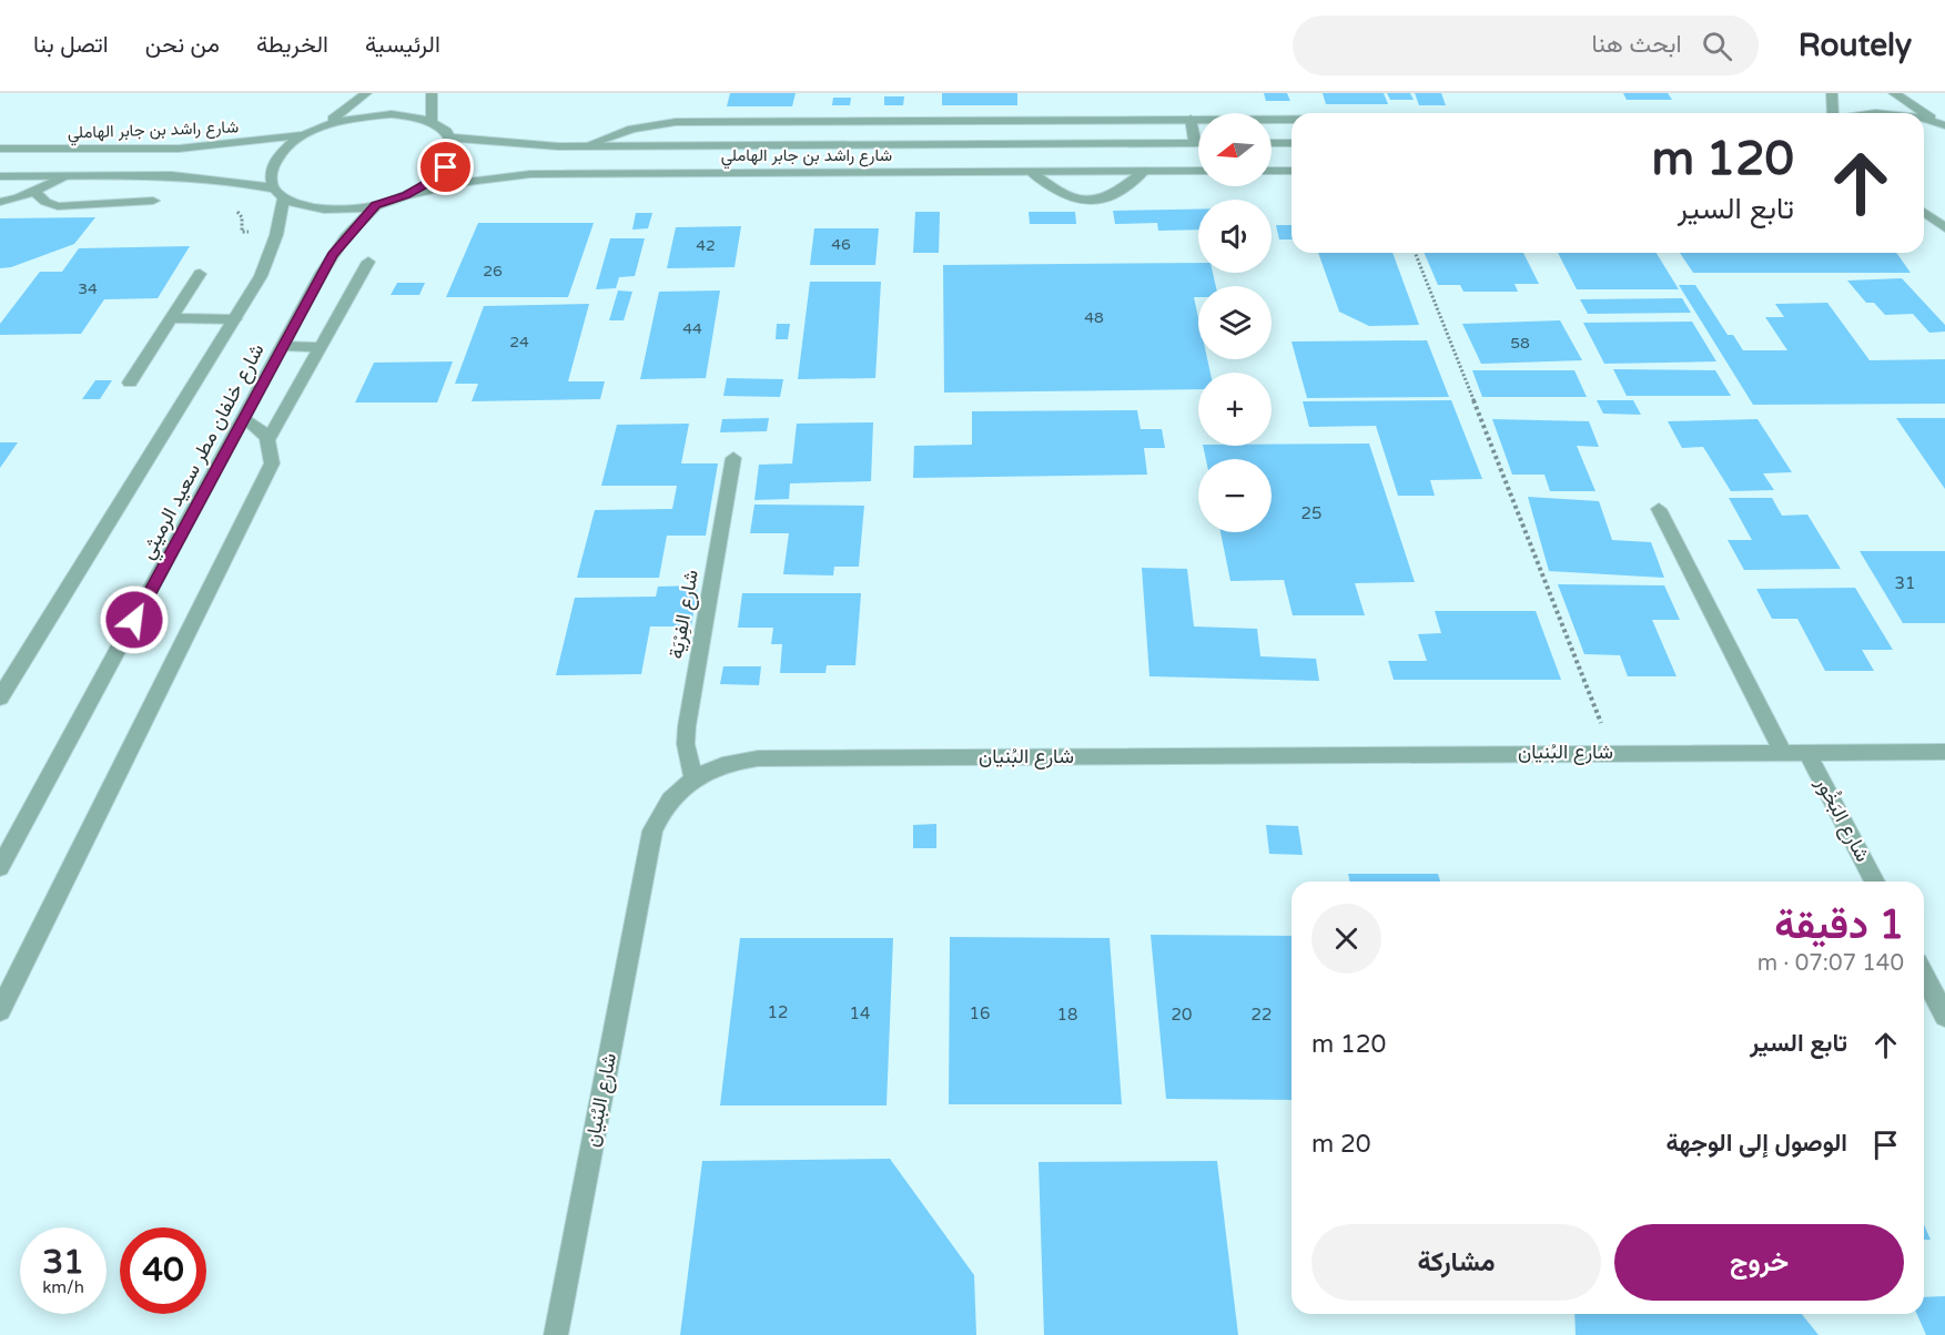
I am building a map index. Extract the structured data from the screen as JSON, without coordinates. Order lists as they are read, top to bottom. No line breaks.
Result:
{"streets":{"street":["شارع راشد بن جابر الهاملي","شارع خلفان مطر سعيد الرميثي","شارع الفِرْيَة","شارع البُنيان","شارع البَخُور"]},"crossings":[["شارع راشد بن جابر الهاملي","شارع خلفان مطر سعيد الرميثي"],["شارع الفِرْيَة","شارع البُنيان"],["شارع البُنيان","شارع البَخُور"]],"house_numbers":["46","42","26","34","48","44","24","58","25","31","12","14","16","18","20","22"],"north":"left","page":{"header":"Routely","search":"ابحث هنا","nav":["الرئيسية","الخريطة","من نحن","اتصل بنا"],"map_buttons":["+","−"],"turn":["120 m","تابع السير"],"heading":["1 دقيقة","140 m · 07:07"],"list":[{"name":"تابع السير","value":"120 m"},{"name":"الوصول إلى الوجهة","value":"20 m"}],"buttons":["خروج","مشاركة"],"speed":"31 km/h","limit":"40"}}
